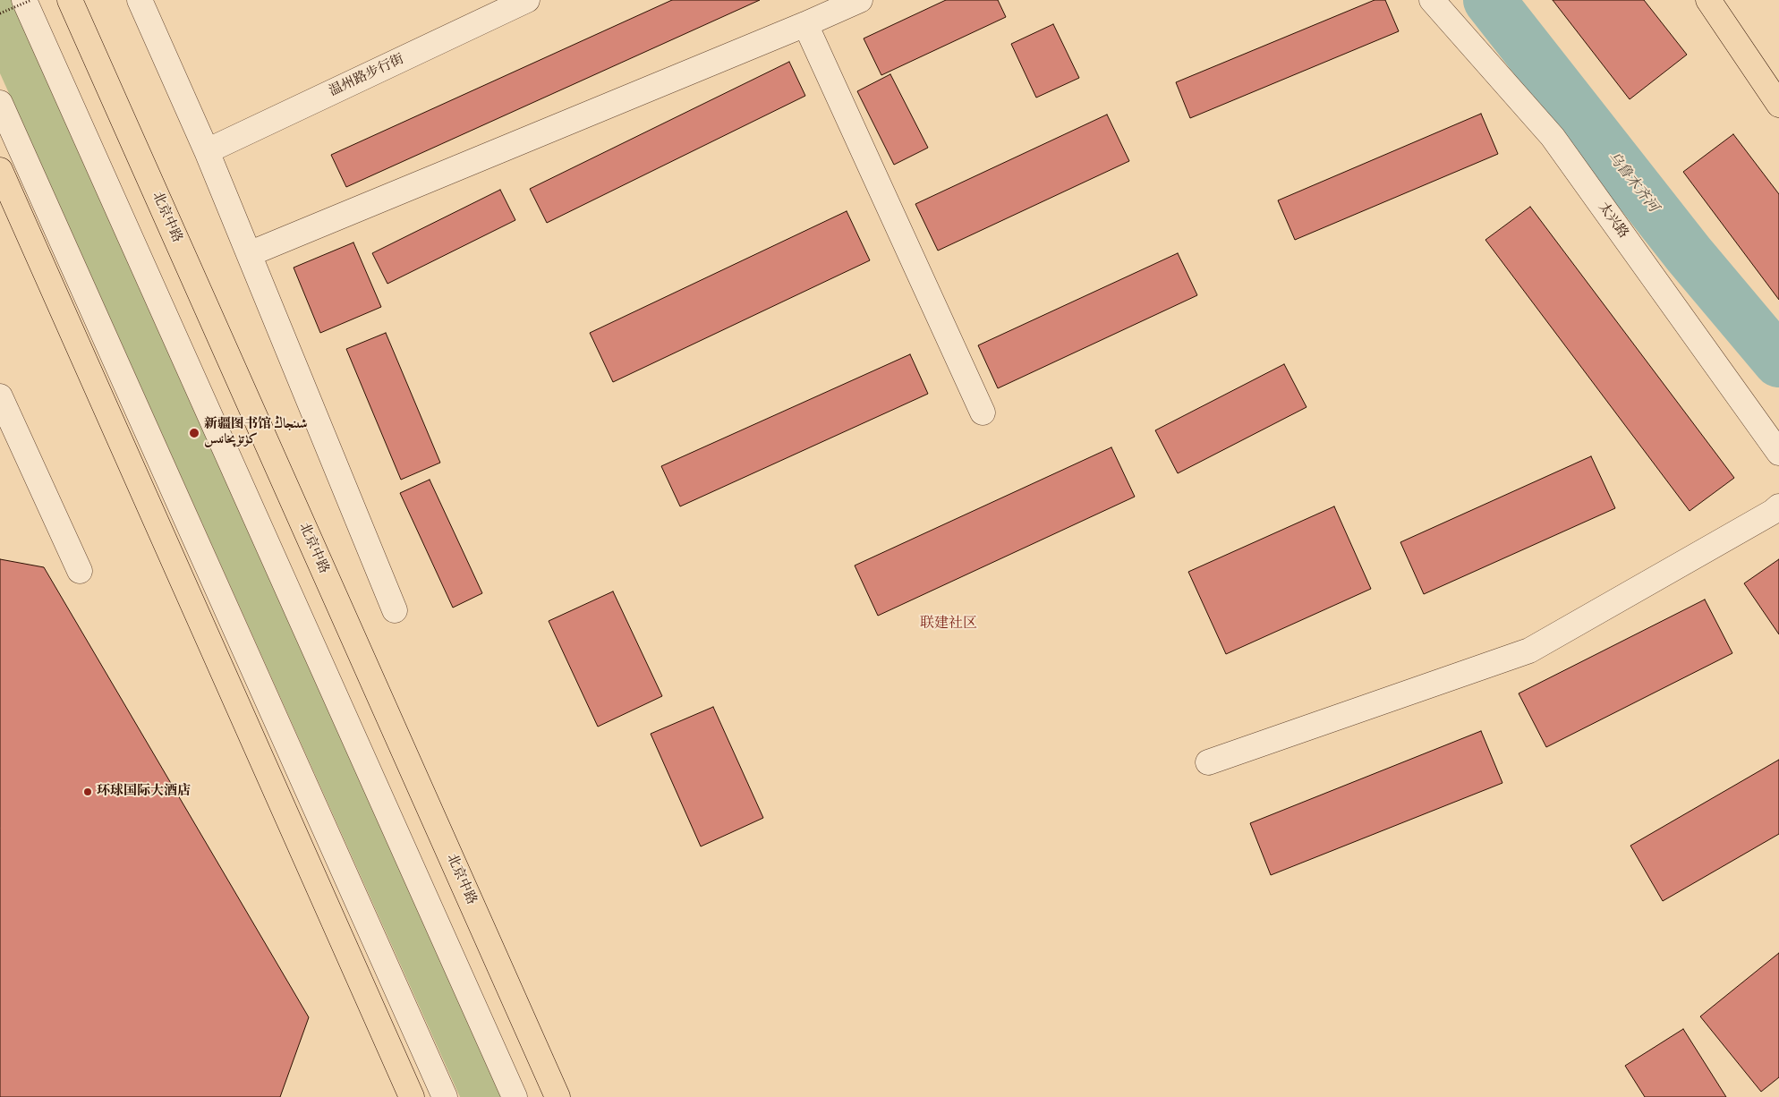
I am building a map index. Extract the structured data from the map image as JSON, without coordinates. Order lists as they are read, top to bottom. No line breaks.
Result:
{"streets":{"main road":["北京中路"],"street":["温州路步行街","太兴路"]},"districts":["联建社区"],"water":["乌鲁木齐河"],"places":["新疆图书馆 شىنجاڭ كۈتۈپخانىس","环球国际大酒店"]}
